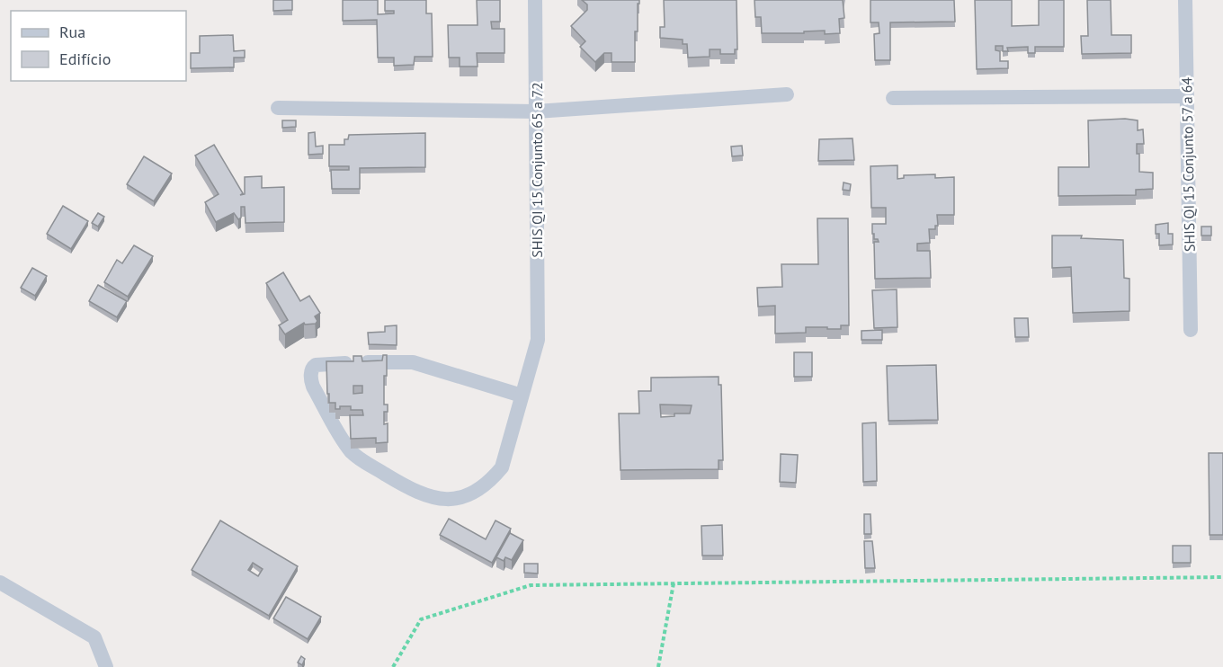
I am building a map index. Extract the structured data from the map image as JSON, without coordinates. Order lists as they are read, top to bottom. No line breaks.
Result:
{"streets":{"street":["SHIS QI 15 Conjunto 57 a 64","SHIS QI 15 Conjunto 65 a 72"]},"legend":["Rua","Edifício"]}
